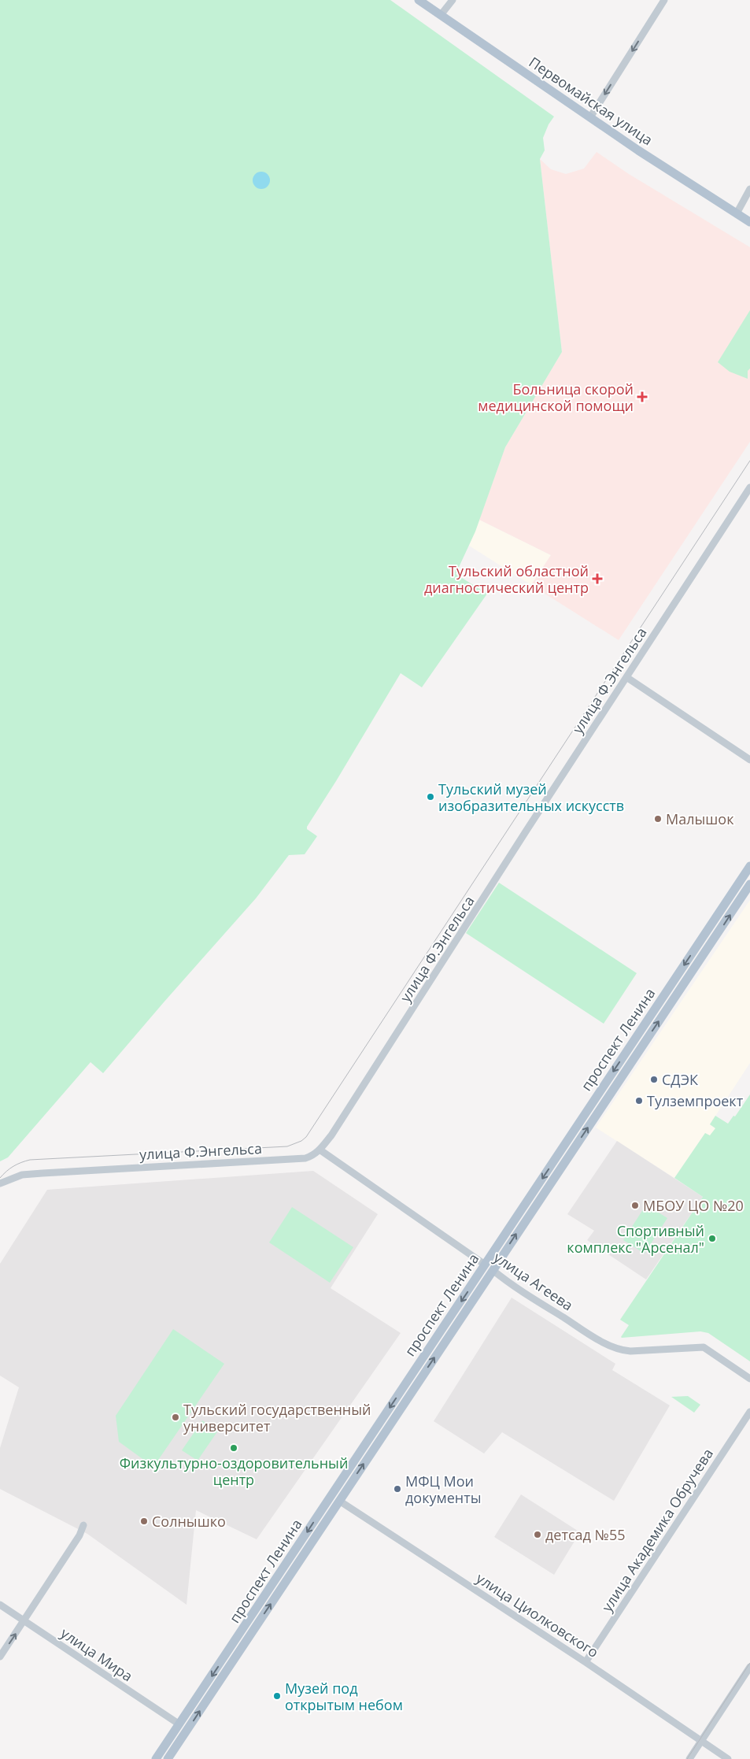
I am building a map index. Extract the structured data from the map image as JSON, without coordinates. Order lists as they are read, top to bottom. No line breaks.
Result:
{"streets":{"main road":["Первомайская улица","проспект Ленина","улица Циолковского"],"street":["улица Ф.Энгельса","улица Агеева","улица Академика Обручева","улица Мира"]},"crossings":[["улица Ф.Энгельса","улица Агеева"],["проспект Ленина","улица Агеева"],["проспект Ленина","улица Циолковского"],["проспект Ленина","улица Мира"],["улица Академика Обручева","улица Циолковского"]],"places":{"health":["Больница скорой медицинской помощи","Тульский областной диагностический центр"],"other":["Тульский музей изобразительных искусств","Малышок","СДЭК","Тулземпроект","МБОУ ЦО №20","Спортивный комплекс \"Арсенал\"","Тульский государственный университет","Физкультурно-оздоровительный центр","МФЦ Мои документы","Солнышко","детсад №55","Музей под открытым небом"]}}
